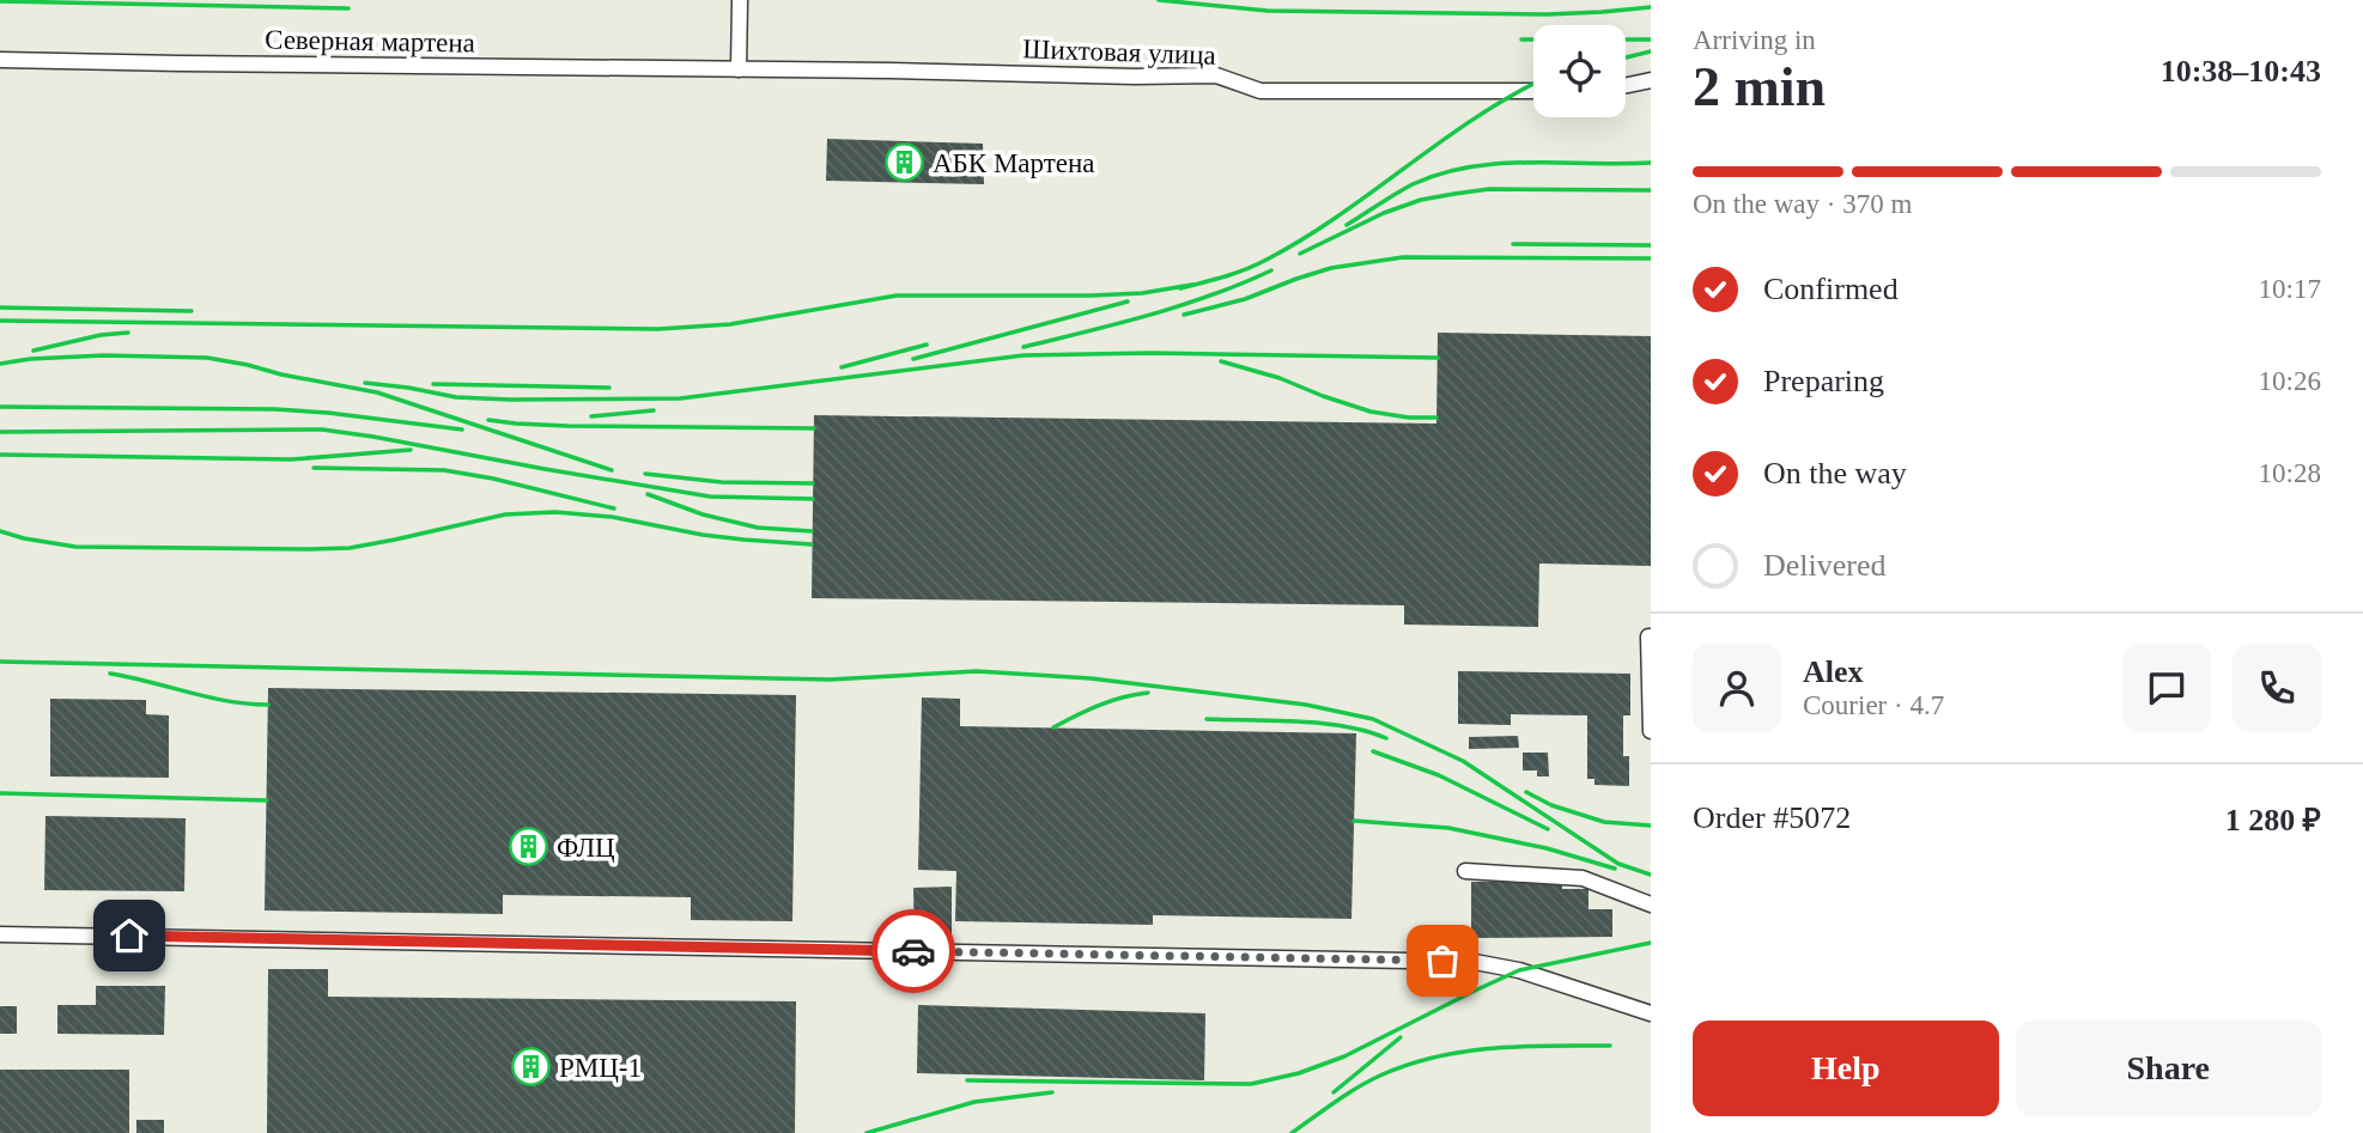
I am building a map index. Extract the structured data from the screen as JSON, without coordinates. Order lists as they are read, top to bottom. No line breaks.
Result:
{"streets":{"street":["Северная мартена","Шихтовая улица"]},"crossings":[["Северная мартена","Шихтовая улица"]],"places":{"building":["АБК Мартена","ФЛЦ","РМЦ-1"]},"page":{"heading":["2 min","Arriving in","10:38–10:43"],"panel":["Alex","Courier · 4.7","Order #5072","1 280 ₽"],"bar":"On the way · 370 m","list":[["Confirmed","10:17"],["Preparing","10:26"],["On the way","10:28"],"Delivered"],"buttons":["Help","Share"]}}
